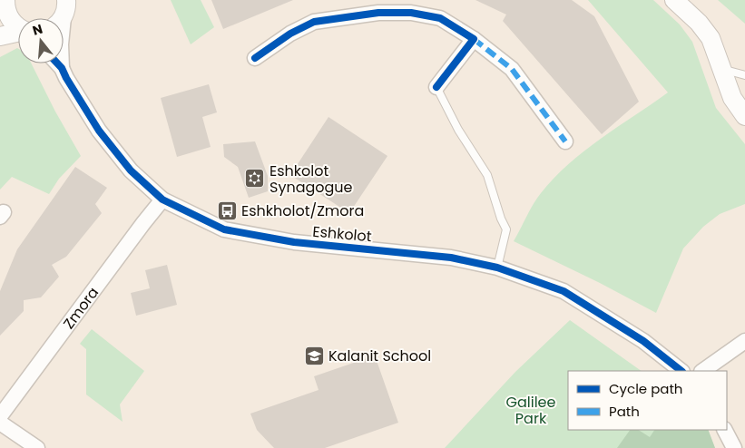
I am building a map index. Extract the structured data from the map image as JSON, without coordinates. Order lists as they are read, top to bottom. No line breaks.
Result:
{"streets":{"street":["Eshkolot","Zmora"]},"crossings":[["Eshkolot","Zmora"]],"parks":["Galilee Park"],"places":{"synagogue":["Eshkolot Synagogue"],"bus stop":["Eshkholot/Zmora"],"school or university":["Kalanit School"]},"legend":["Cycle path","Path"],"north":"top"}
